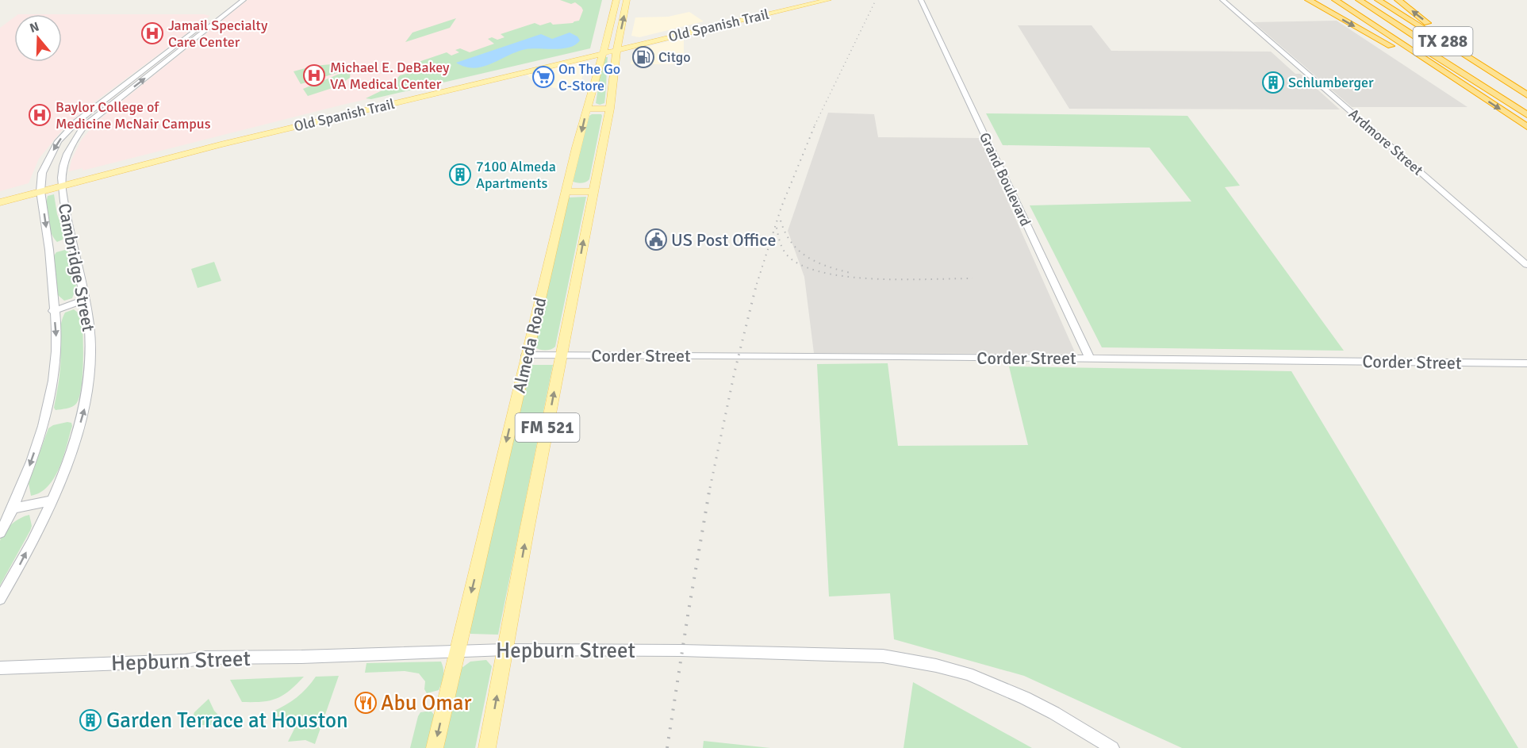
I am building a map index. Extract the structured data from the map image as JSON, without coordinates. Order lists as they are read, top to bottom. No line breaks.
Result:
{"streets":{"highway":["TX 288"],"main road":["Old Spanish Trail","Almeda Road","FM 521"],"street":["Ardmore Street","Grand Boulevard","Cambridge Street","Corder Street","Hepburn Street"]},"crossings":[["Old Spanish Trail","Cambridge Street"],["Old Spanish Trail","Almeda Road"],["Grand Boulevard","Corder Street"],["Almeda Road","Corder Street"],["Almeda Road","Hepburn Street"]],"places":{"hospital":["Jamail Specialty Care Center","Michael E. DeBakey VA Medical Center","Baylor College of Medicine McNair Campus"],"fuel station":["Citgo"],"supermarket":["On The Go C-Store"],"building":["Schlumberger","7100 Almeda Apartments","Garden Terrace at Houston"],"public building":["US Post Office"],"restaurant":["Abu Omar"]},"north":"top"}
